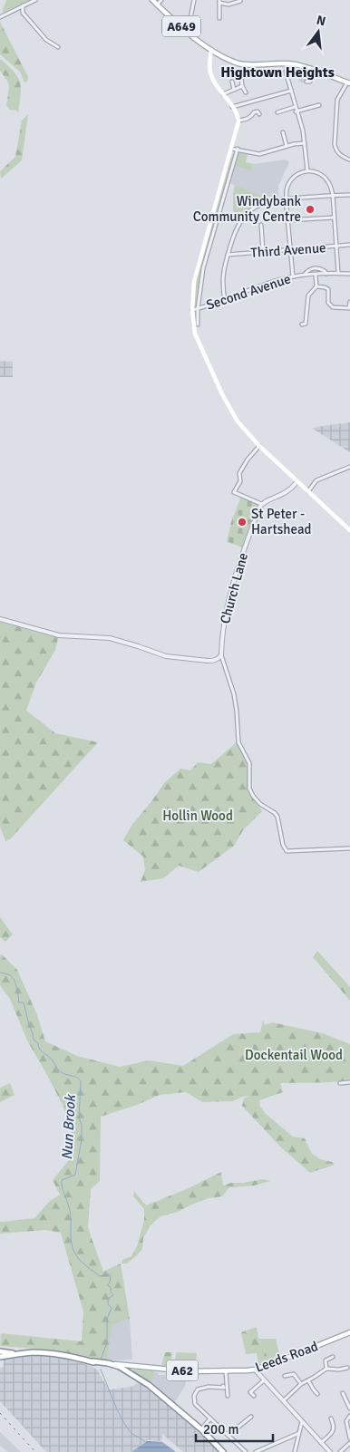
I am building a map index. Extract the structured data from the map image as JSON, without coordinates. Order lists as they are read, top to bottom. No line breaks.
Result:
{"streets":{"highway":["Leeds Road","A62"],"main road":["A649"],"street":["Third Avenue","Second Avenue","Church Lane"]},"districts":["Hightown Heights"],"water":["Nun Brook"],"parks":["Hollin Wood","Dockentail Wood"],"places":["Windybank Community Centre","St Peter - Hartshead"],"scale_bar":"200 m","north":"top"}
